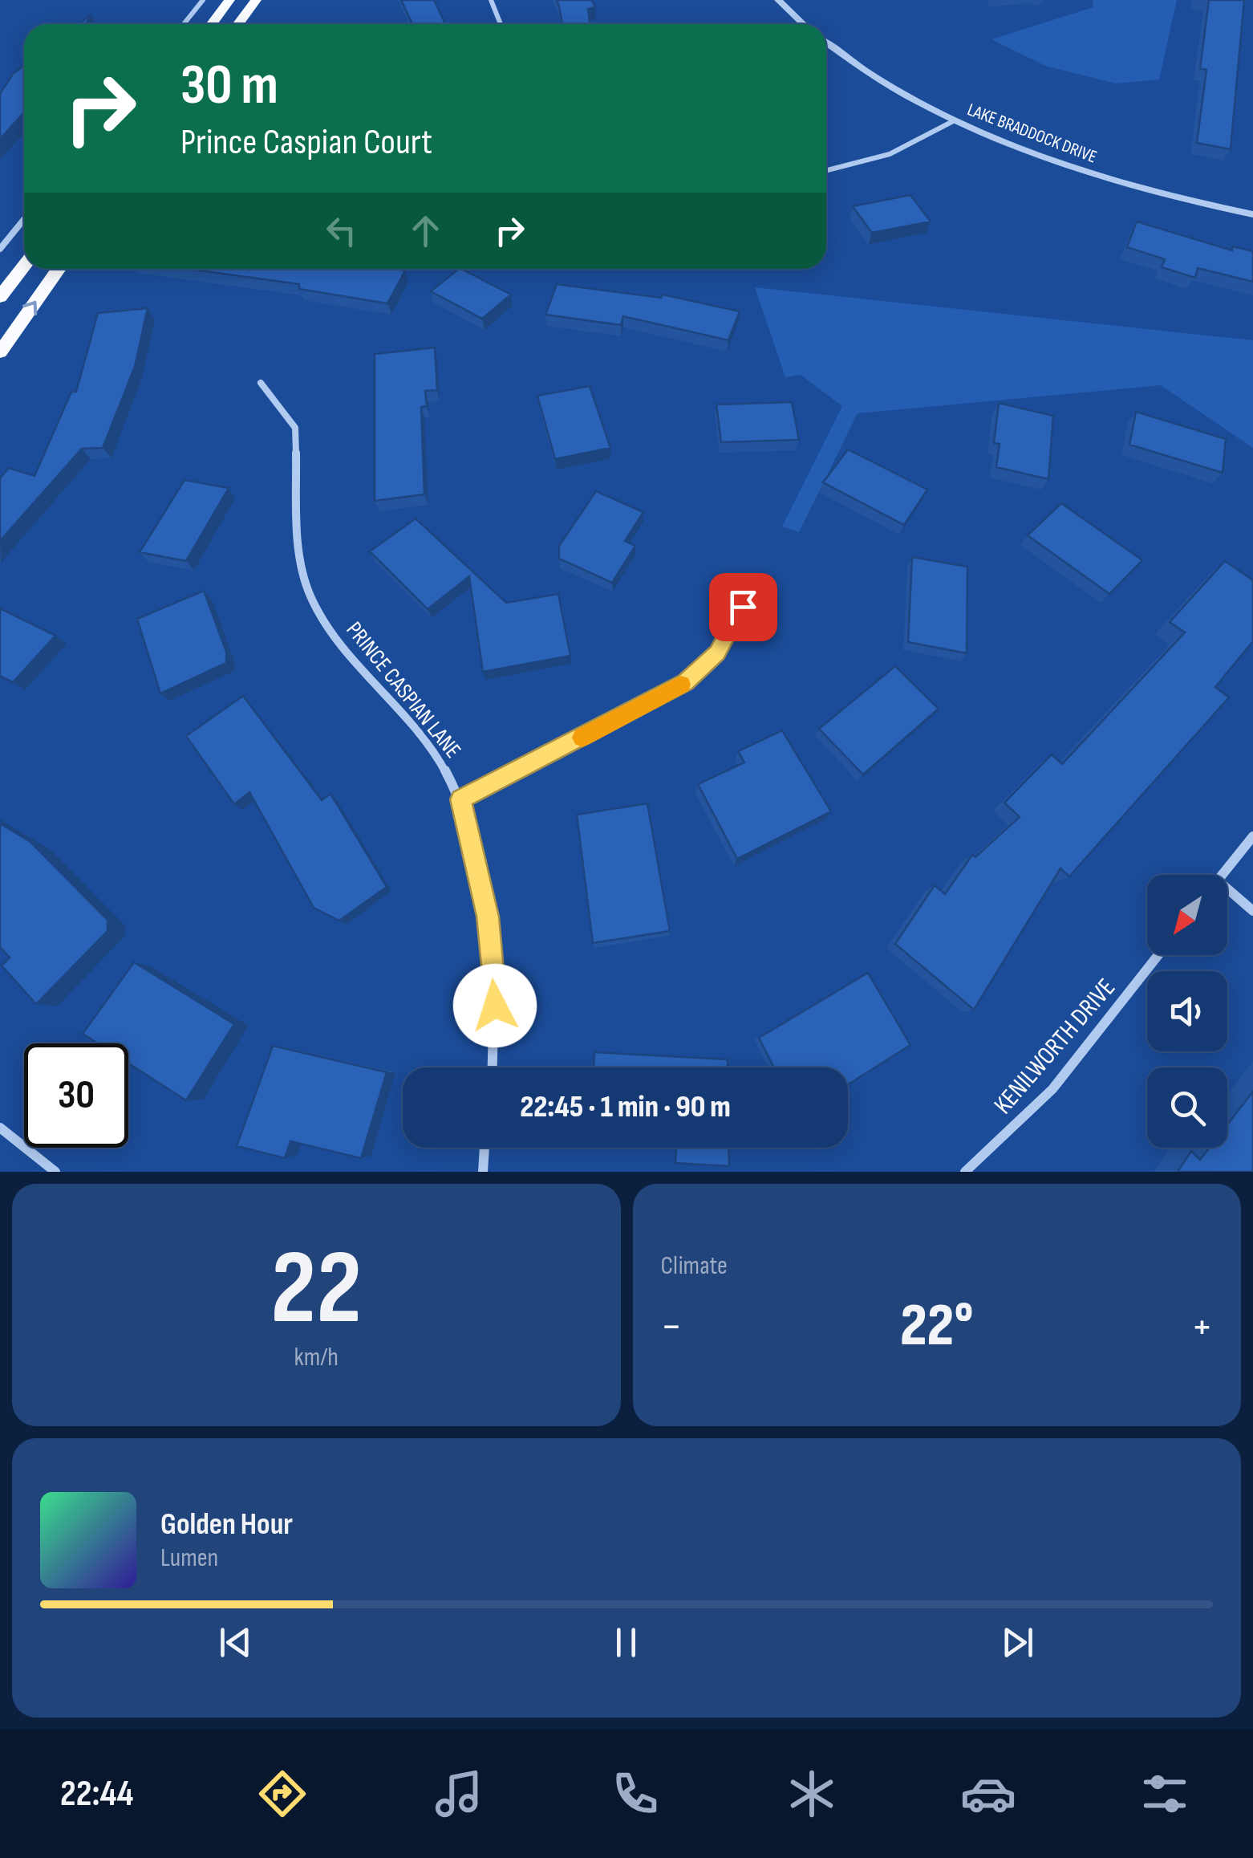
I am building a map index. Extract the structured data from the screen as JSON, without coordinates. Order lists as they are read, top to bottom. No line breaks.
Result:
{"streets":{"street":["LAKE BRADDOCK DRIVE","PRINCE CASPIAN LANE","KENILWORTH DRIVE"]},"north":"bottom left","page":{"turn":["30 m","Prince Caspian Court"],"limit":"30","trip":"22:45 · 1 min · 90 m","tile":[["22","km/h"],"Climate"],"heat":["−","22°","+"],"song":["Golden Hour","Lumen"],"tabs":"22:44"}}
